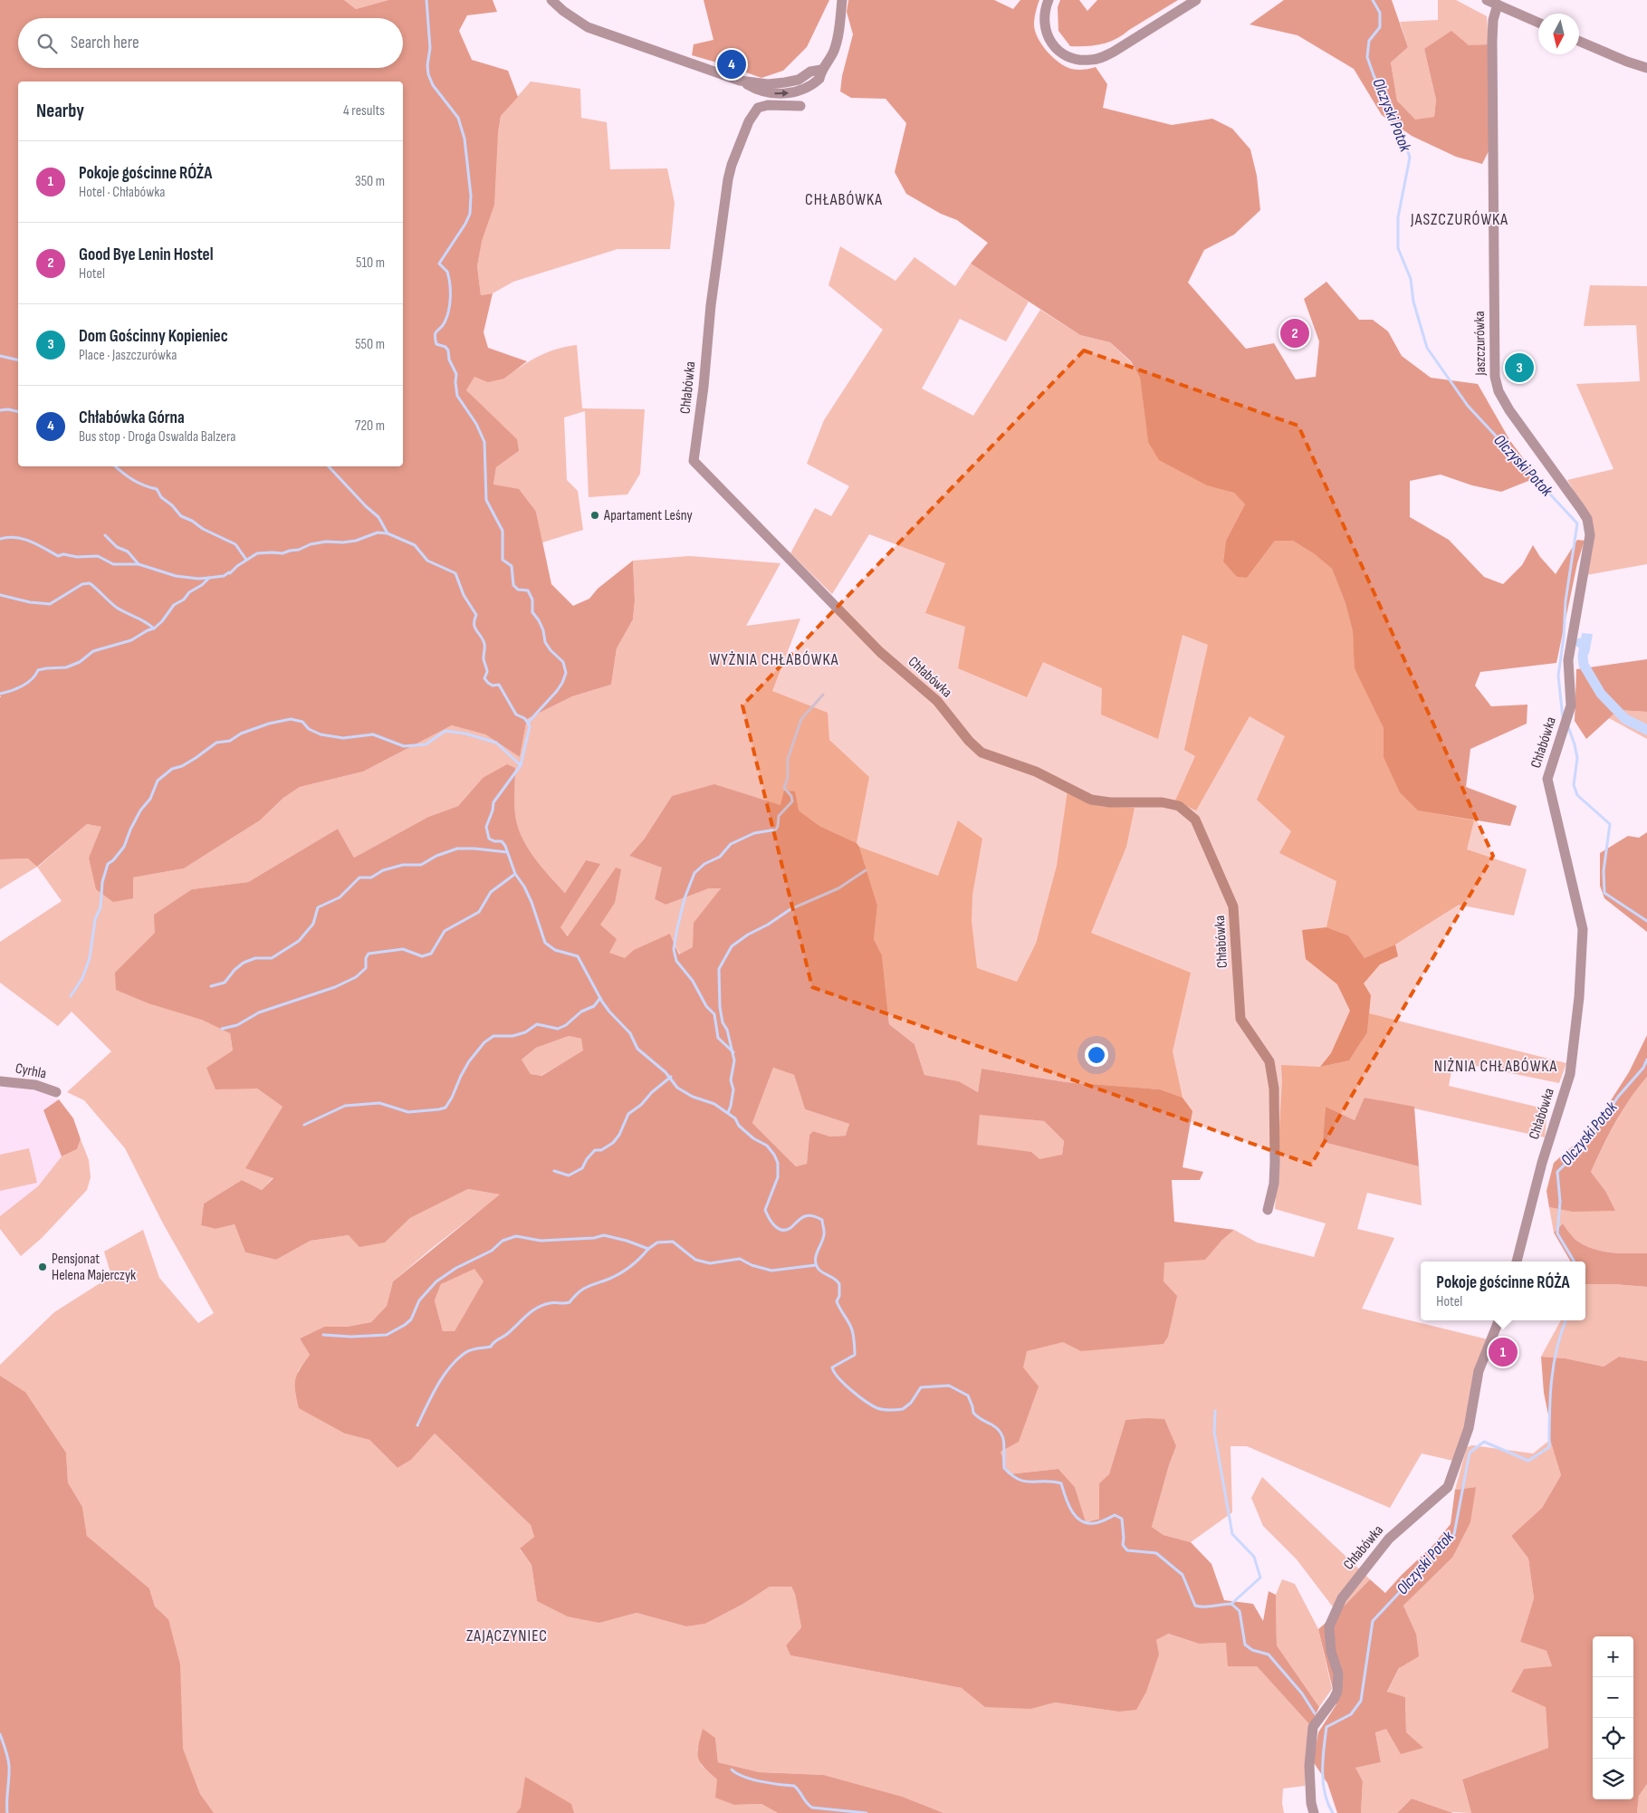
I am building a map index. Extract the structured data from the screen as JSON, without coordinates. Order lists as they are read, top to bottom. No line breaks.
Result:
{"streets":{"street":["Jaszczurówka","Chłabówka","Cyrhla"]},"crossings":[["Jaszczurówka","Chłabówka"]],"districts":["CHŁABÓWKA","JASZCZURÓWKA","WYŻNIA CHŁABÓWKA","NIŻNIA CHŁABÓWKA","ZAJĄCZYNIEC"],"water":["Olczyski Potok"],"places":["Apartament Leśny","Pensjonat Helena Majerczyk"],"north":"bottom","page":{"search":"Search here","pins":["4","2","3","1"],"heading":["Nearby","4 results"],"list":[{"mark":"1","name":"Pokoje gościnne RÓŻA","note":"Hotel · Chłabówka","value":"350 m"},{"mark":"2","name":"Good Bye Lenin Hostel","note":"Hotel","value":"510 m"},{"mark":"3","name":"Dom Gościnny Kopieniec","note":"Place · Jaszczurówka","value":"550 m"},{"mark":"4","name":"Chłabówka Górna","note":"Bus stop · Droga Oswalda Balzera","value":"720 m"}],"popup":["Pokoje gościnne RÓŻA","Hotel"],"map_buttons":["+","−"]}}
